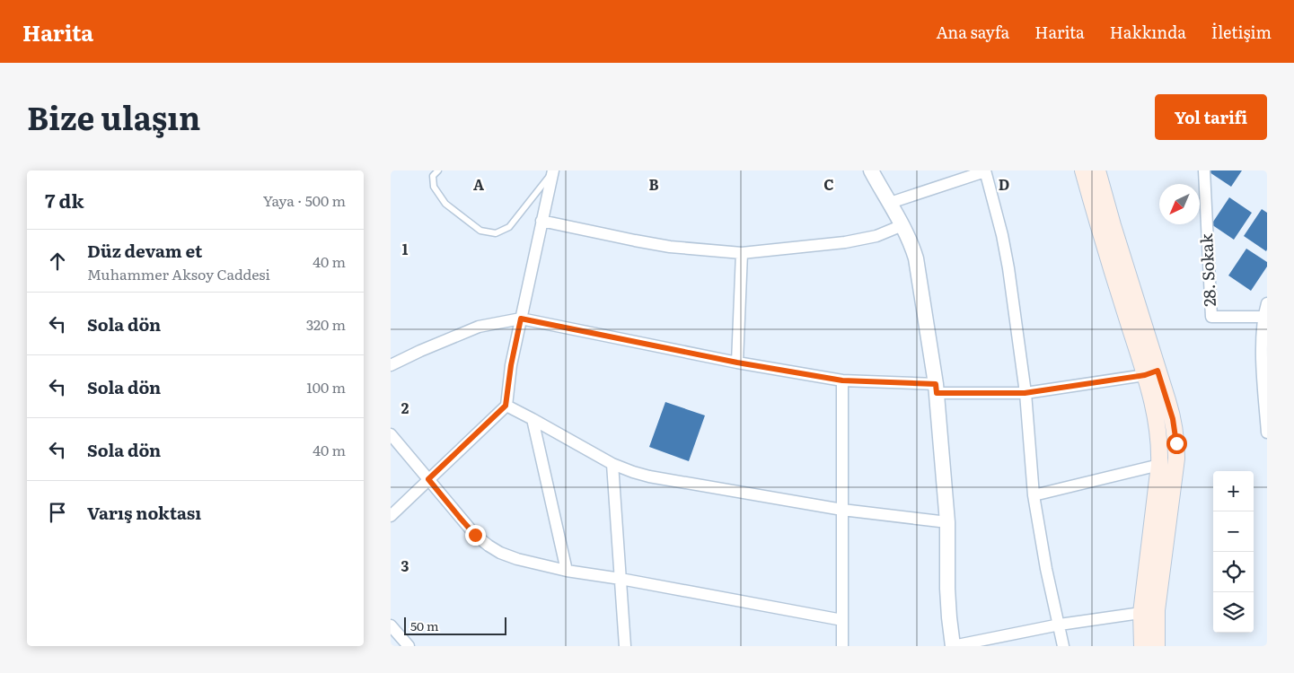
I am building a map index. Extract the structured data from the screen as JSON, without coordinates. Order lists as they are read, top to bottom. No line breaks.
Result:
{"streets":{"street":["28. Sokak"]},"scale_bar":"50 m","north":"bottom left","page":{"header":"Harita","nav":["Ana sayfa","Harita","Hakkında","İletişim"],"title":"Bize ulaşın","buttons":"Yol tarifi","heading":["7 dk","Yaya · 500 m"],"list":[["Düz devam et","Muhammer Aksoy Caddesi","40 m"],["Sola dön","320 m"],["Sola dön","100 m"],["Sola dön","40 m"],"Varış noktası"],"map_buttons":["+","−"],"scale":"50 m"},"grid":{"columns":["A","B","C","D"],"rows":["1","2","3"]}}
